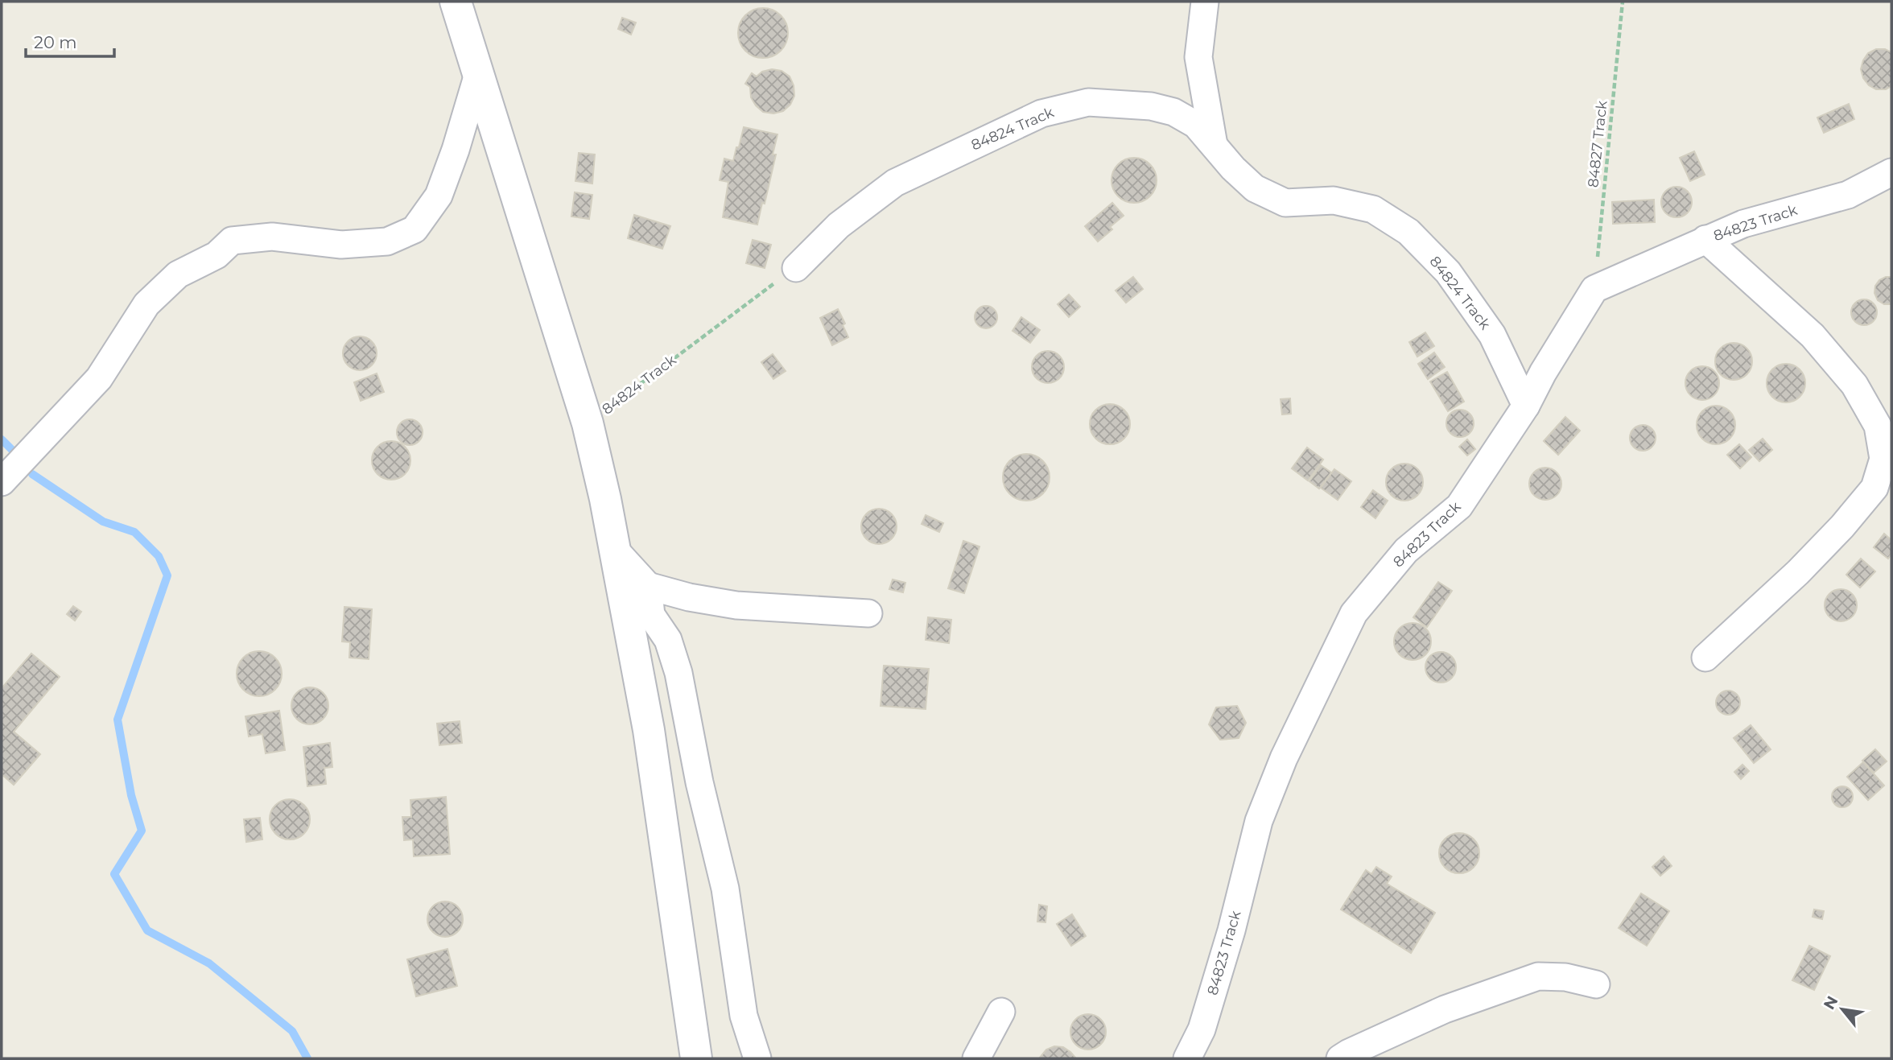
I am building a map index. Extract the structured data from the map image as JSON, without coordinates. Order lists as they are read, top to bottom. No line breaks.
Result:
{"streets":{"street":["84824 Track","84823 Track"],"path":["84827 Track"]},"crossings":[["84824 Track","84823 Track"],["84827 Track","84823 Track"]],"scale_bar":"20 m","north":"top left"}
